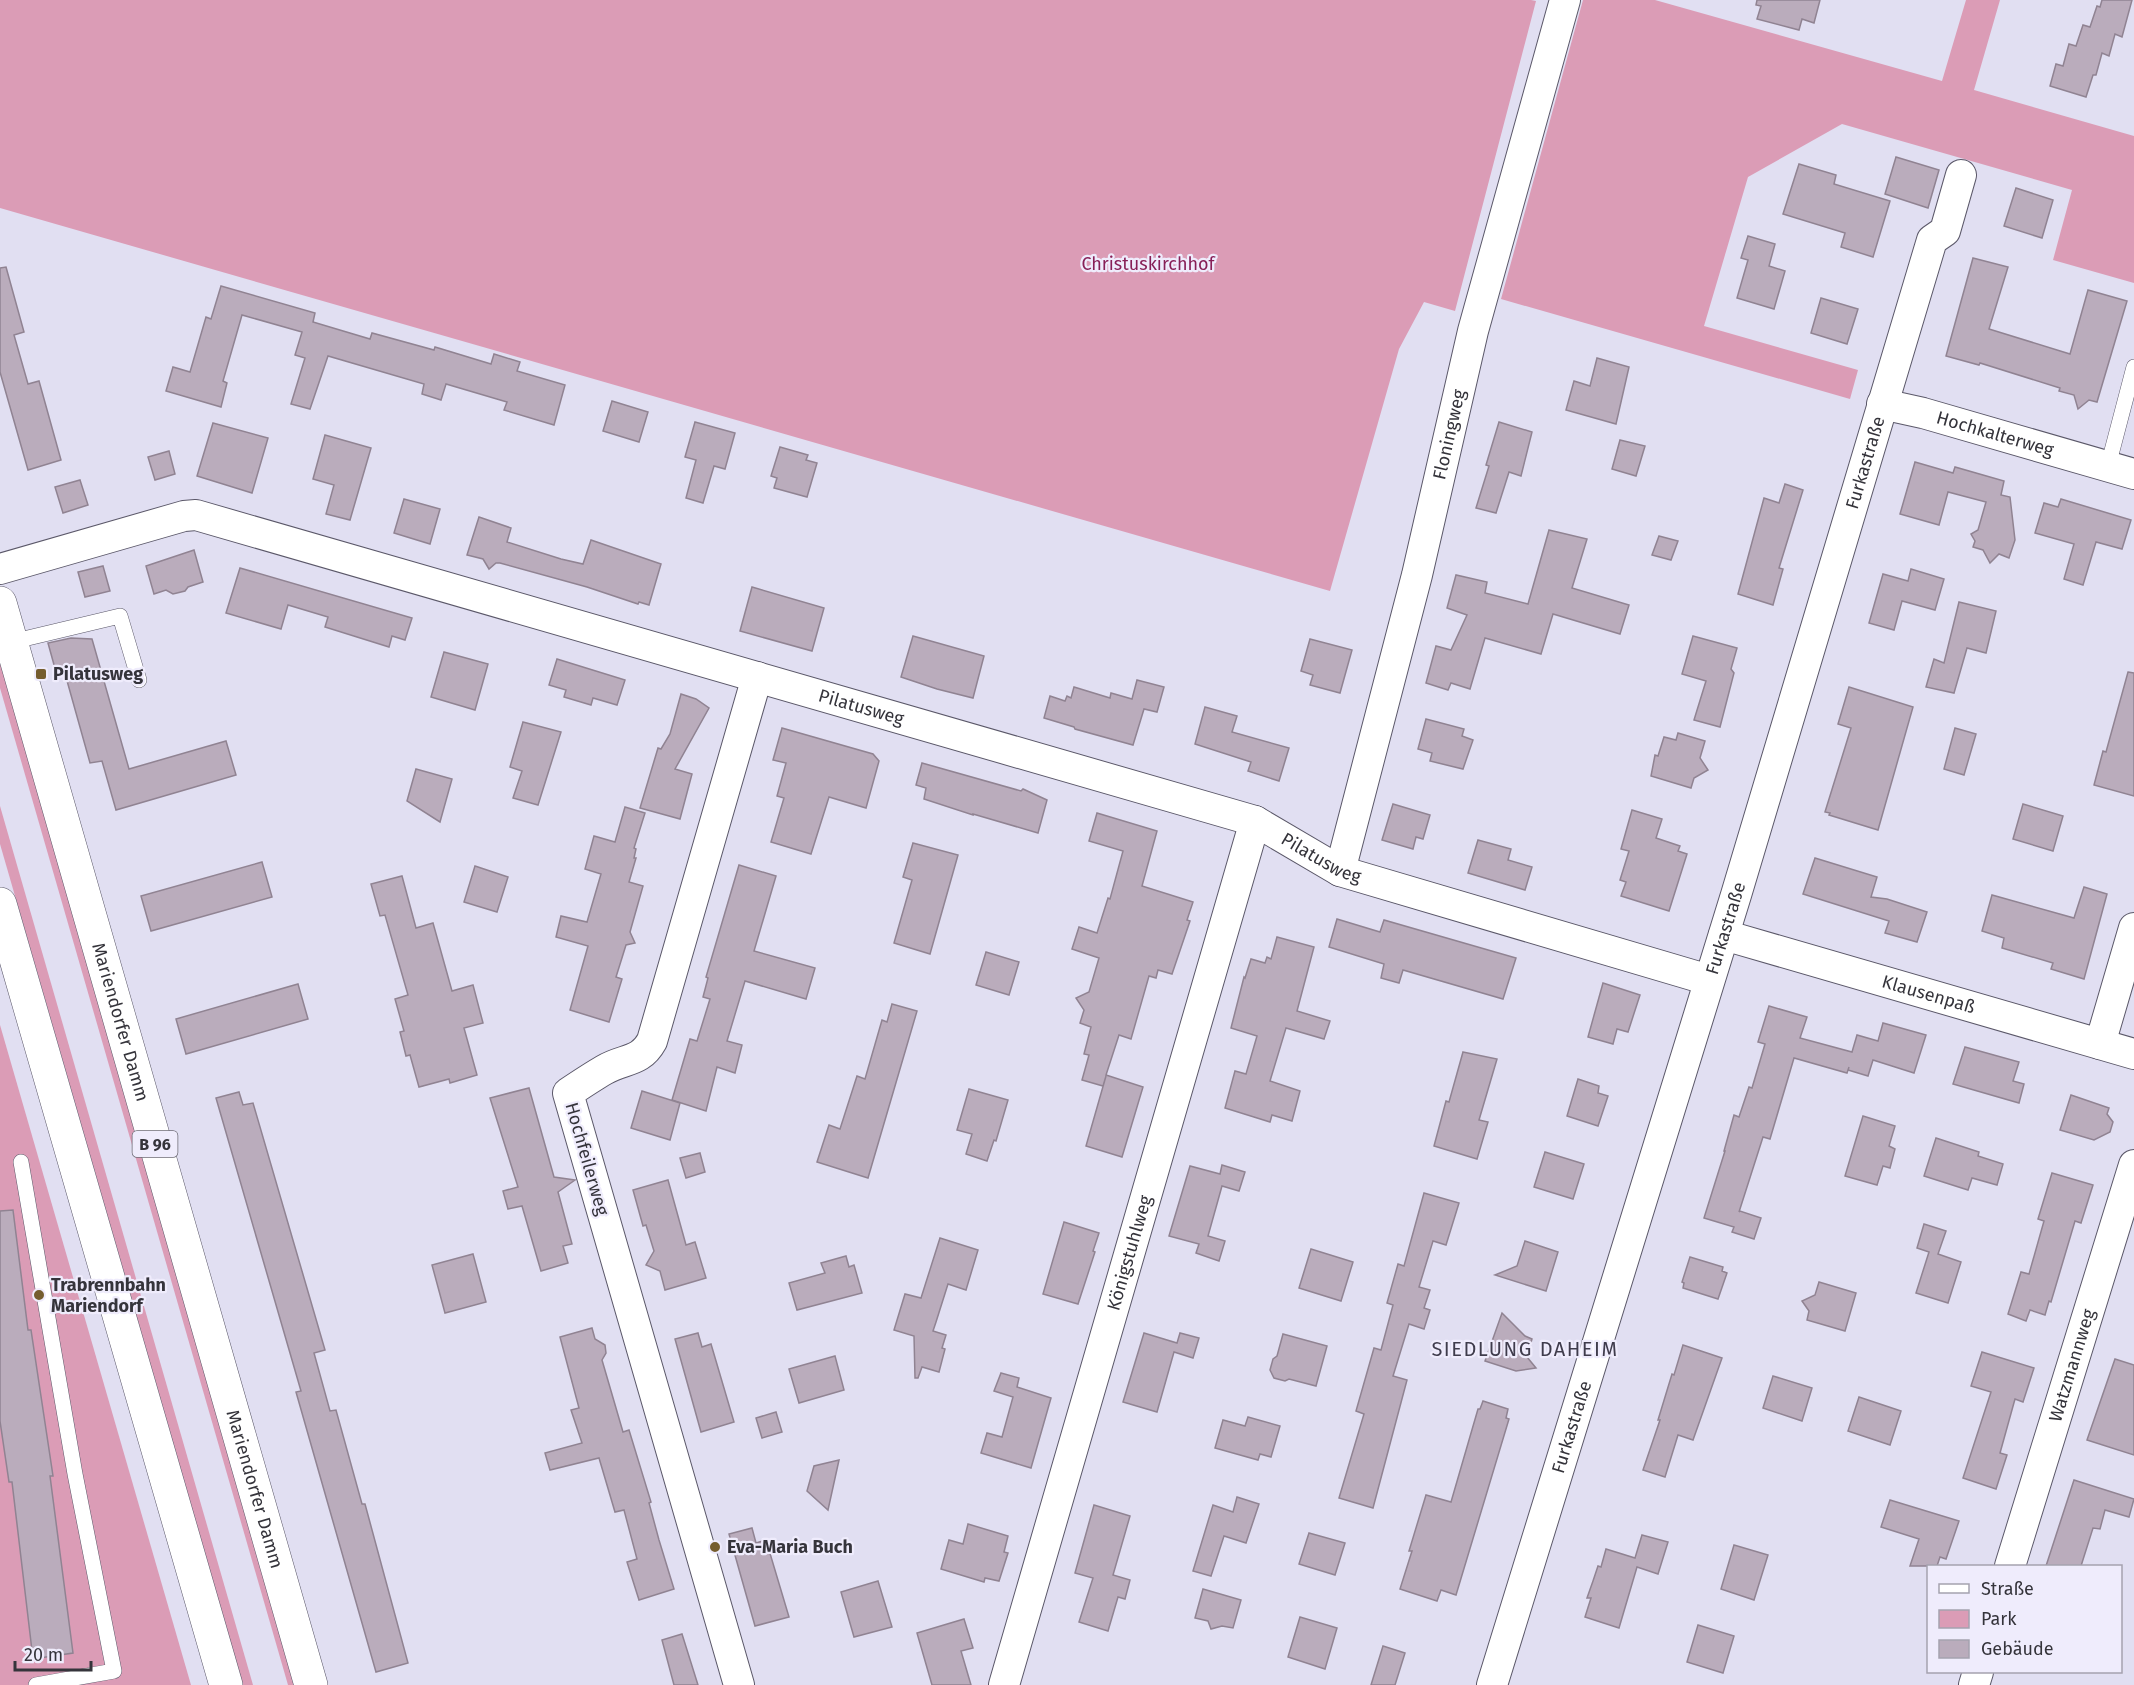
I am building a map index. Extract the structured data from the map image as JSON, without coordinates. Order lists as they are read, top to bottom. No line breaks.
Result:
{"streets":{"main road":["Mariendorfer Damm","B 96"],"street":["Hochkalterweg","Floningweg","Furkastraße","Pilatusweg","Klausenpaß","Hochfeilerweg","Königstuhlweg","Watzmannweg"]},"crossings":[["Hochkalterweg","Furkastraße"],["Floningweg","Pilatusweg"],["Furkastraße","Pilatusweg"],["Furkastraße","Klausenpaß"],["Pilatusweg","Hochfeilerweg"],["Pilatusweg","Königstuhlweg"]],"districts":["SIEDLUNG DAHEIM"],"parks":["Christuskirchhof"],"places":{"transit":["Pilatusweg"],"other":["Trabrennbahn Mariendorf","Eva-Maria Buch"]},"legend":["Straße","Park","Gebäude"],"scale_bar":"20 m"}
